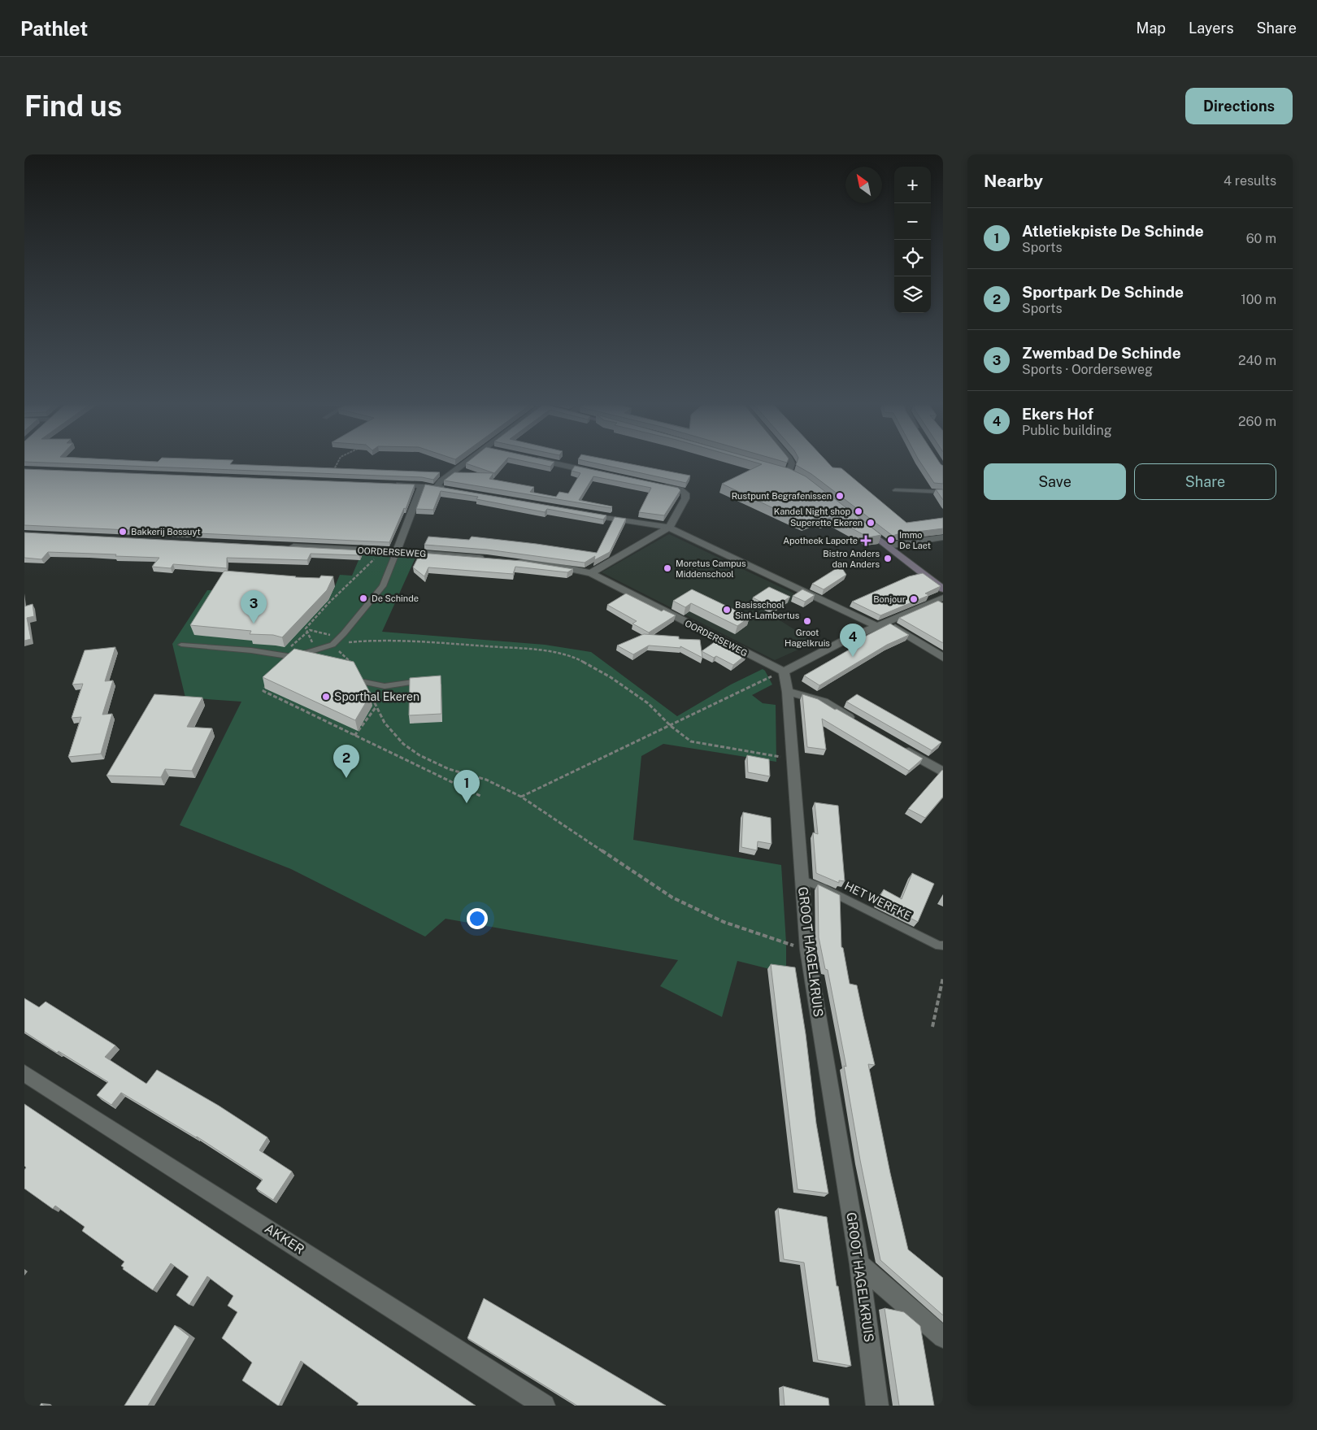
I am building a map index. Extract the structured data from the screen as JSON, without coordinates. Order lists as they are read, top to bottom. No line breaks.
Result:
{"streets":{"street":["OORDERSEWEG","GROOT HAGELKRUIS","AKKER"],"lane":["HET WERFKE"]},"crossings":[["OORDERSEWEG","GROOT HAGELKRUIS"],["HET WERFKE","GROOT HAGELKRUIS"]],"places":{"other":["Rustpunt Begrafenissen","Kandel Night shop","Superette Ekeren","Bakkerij Bossuyt","Immo De Laet","Bistro Anders dan Anders","Moretus Campus Middenschool","De Schinde","Bonjour","Basisschool Sint-Lambertus","Groot Hagelkruis","Sporthal Ekeren"],"health":["Apotheek Laporte"]},"north":"top left","page":{"header":"Pathlet","nav":["Map","Layers","Share"],"buttons":["Directions",["Save","Share"]],"title":"Find us","heading":["Nearby","4 results"],"map_buttons":["+","−"],"list":[{"mark":"1","name":"Atletiekpiste De Schinde","note":"Sports","value":"60 m"},{"mark":"2","name":"Sportpark De Schinde","note":"Sports","value":"100 m"},{"mark":"3","name":"Zwembad De Schinde","note":"Sports · Oorderseweg","value":"240 m"},{"mark":"4","name":"Ekers Hof","note":"Public building","value":"260 m"}],"pins":["3","4","2","1"]}}
